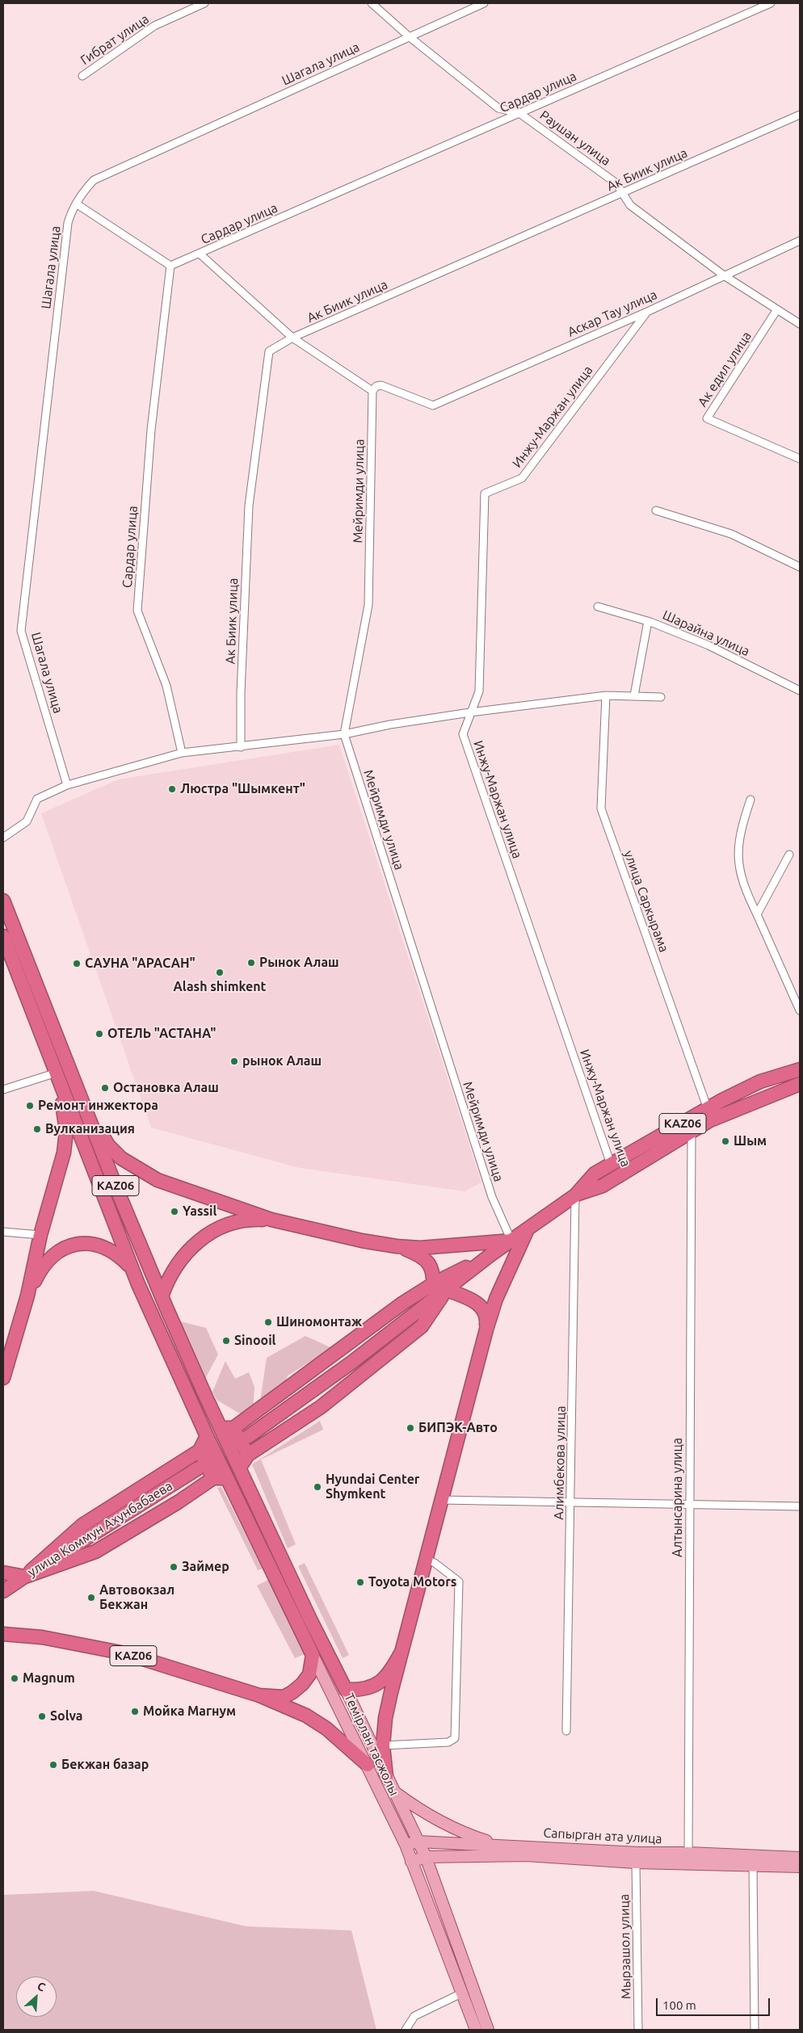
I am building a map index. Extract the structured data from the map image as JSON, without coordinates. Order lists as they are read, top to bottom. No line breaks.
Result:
{"streets":{"highway":["KАZ06","улица Коммун Ахунбабаева","Темірлан тасжолы"],"main road":["Сапырган ата улица"],"street":["Гибрат улица","Шагала улица","Сардар улица","Раушан улица","Ак Биик улица","Аскар Тау улица","Ак едил улица","Инжу-Маржан улица","Мейримди улица","Шарайна улица","улица Саркырама","Алимбекова улица","Алтынсарина улица","Мырзашол улица"]},"crossings":[["Шагала улица","Раушан улица"],["Сардар улица","Раушан улица"],["Раушан улица","Ак Биик улица"],["Раушан улица","Аскар Тау улица"],["Раушан улица","Ак едил улица"],["Аскар Тау улица","Инжу-Маржан улица"],["Аскар Тау улица","Мейримди улица"],["Инжу-Маржан улица","KАZ06"],["Мейримди улица","KАZ06"],["улица Саркырама","KАZ06"],["KАZ06","Алимбекова улица"],["KАZ06","Алтынсарина улица"],["KАZ06","Темірлан тасжолы"],["Алтынсарина улица","Сапырган ата улица"],["Темірлан тасжолы","Сапырган ата улица"],["Сапырган ата улица","Мырзашол улица"]],"places":["Люстра \"Шымкент\"","Рынок Алаш","САУНА \"АРАСАН\"","Alash shimkent","ОТЕЛЬ \"АСТАНА\"","рынок Алаш","Остановка Алаш","Ремонт инжектора","Вулканизация","Шым","Yassil","Шиномонтаж","Sinooil","БИПЭК-Авто","Hyundai Center Shymkent","Займер","Toyota Motors","Автовокзал Бекжан","Magnum","Мойка Магнум","Solva","Бекжан базар"],"scale_bar":"100 m","north":"top right"}
